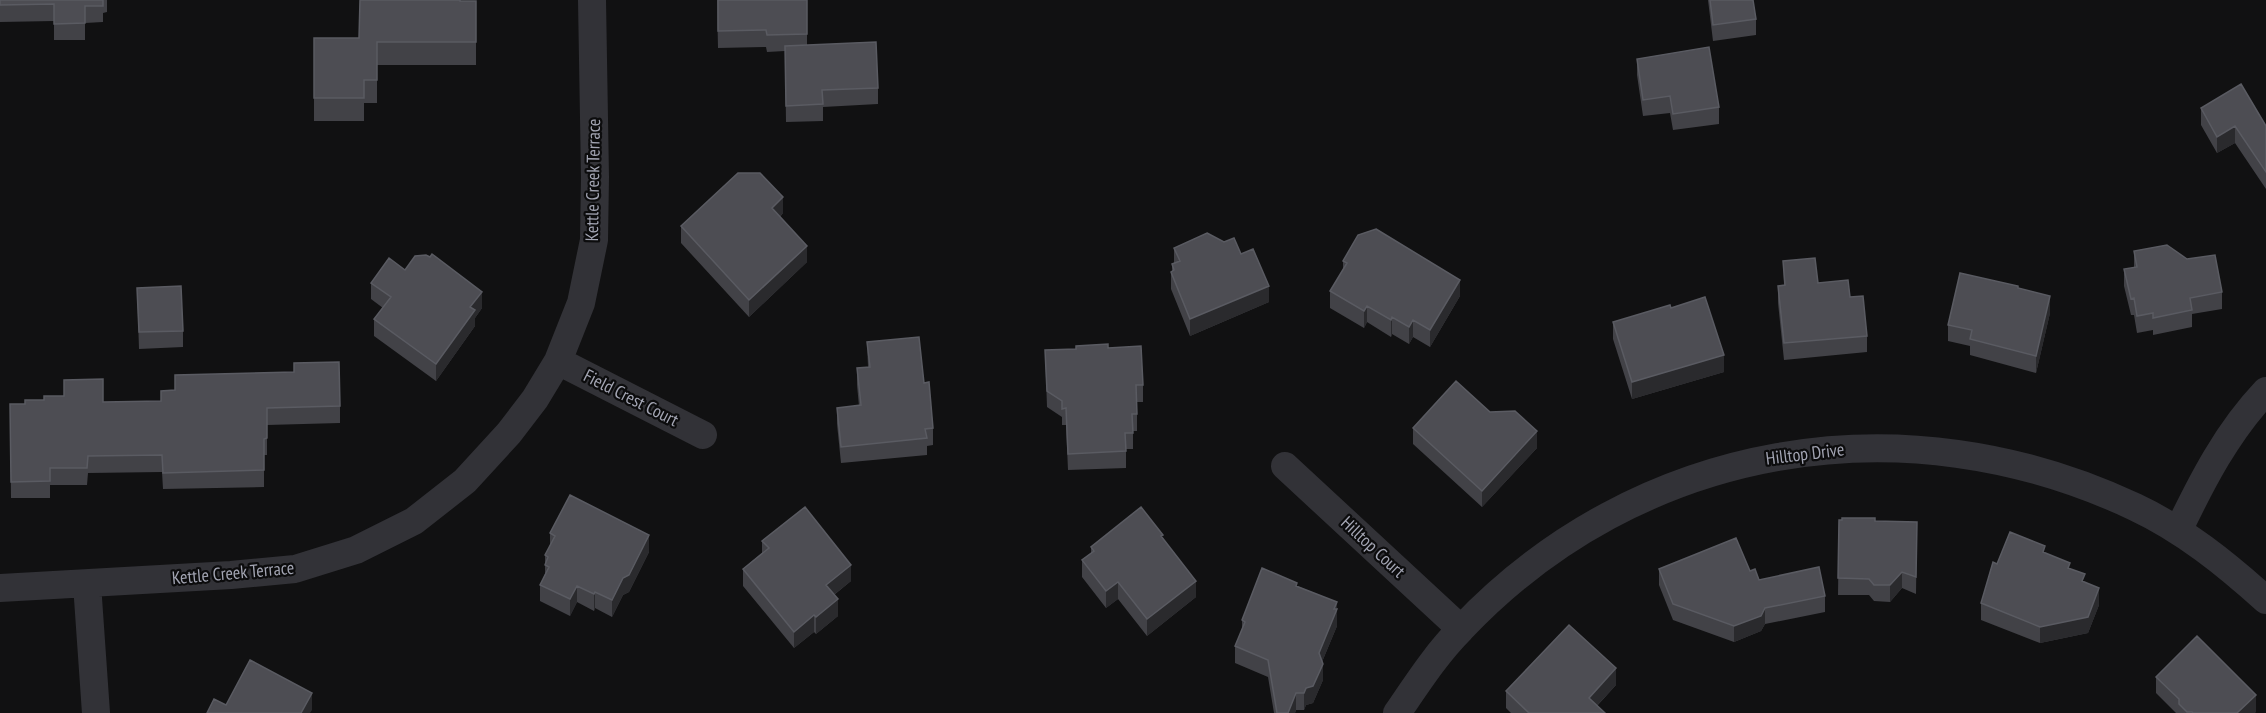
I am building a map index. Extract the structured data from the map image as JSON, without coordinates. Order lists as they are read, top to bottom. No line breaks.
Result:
{"streets":{"street":["Kettle Creek Terrace","Field Crest Court","Hilltop Drive","Hilltop Court"]},"crossings":[["Kettle Creek Terrace","Field Crest Court"],["Hilltop Drive","Hilltop Court"]]}
